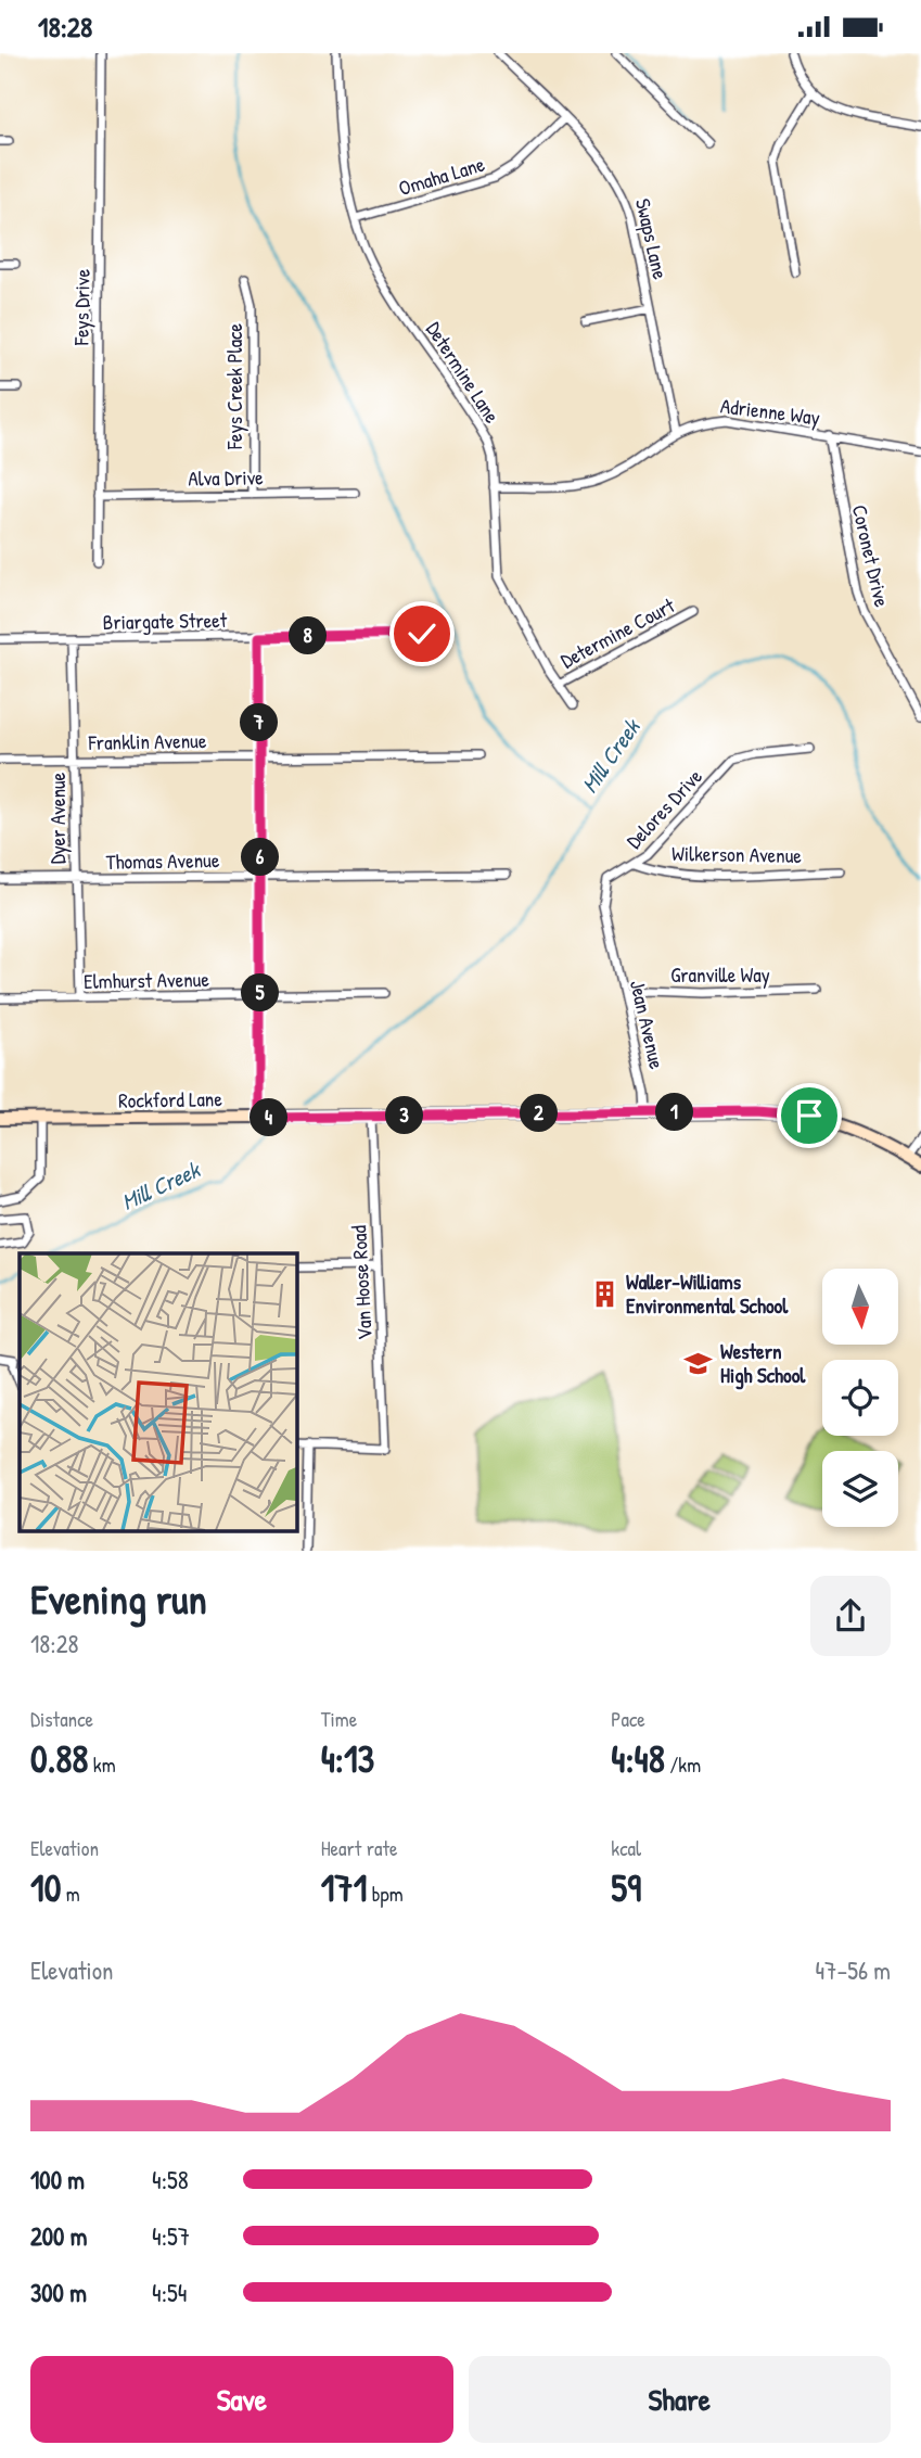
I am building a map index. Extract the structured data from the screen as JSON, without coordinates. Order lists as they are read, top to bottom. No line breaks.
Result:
{"streets":{"main road":["Rockford Lane"],"street":["Omaha Lane","Swaps Lane","Feys Drive","Determine Lane","Feys Creek Place","Adrienne Way","Alva Drive","Coronet Drive","Briargate Street","Determine Court","Franklin Avenue","Delores Drive","Dyer Avenue","Wilkerson Avenue","Thomas Avenue","Granville Way","Elmhurst Avenue","Jean Avenue","Van Hoose Road"]},"crossings":[["Omaha Lane","Swaps Lane"],["Omaha Lane","Determine Lane"],["Swaps Lane","Adrienne Way"],["Feys Drive","Alva Drive"],["Determine Lane","Adrienne Way"],["Determine Lane","Determine Court"],["Feys Creek Place","Alva Drive"],["Adrienne Way","Coronet Drive"],["Briargate Street","Dyer Avenue"],["Franklin Avenue","Dyer Avenue"],["Delores Drive","Wilkerson Avenue"],["Delores Drive","Jean Avenue"],["Dyer Avenue","Thomas Avenue"],["Dyer Avenue","Elmhurst Avenue"],["Granville Way","Jean Avenue"],["Jean Avenue","Rockford Lane"],["Rockford Lane","Van Hoose Road"]],"water":["Mill Creek"],"places":{"building":["Waller-Williams Environmental School"],"school or university":["Western High School"]},"north":"bottom","page":{"status":"18:28","pins":["8","7","6","5","1","2","3","4"],"heading":["Evening run","18:28"],"stats":[["Distance","0.88 km"],["Time","4:13"],["Pace","4:48 /km"],["Elevation","10 m"],["Heart rate","171 bpm"],["kcal","59"]],"chart":["Elevation","47–56 m"],"list":[{"name":"100 m","note":"4:58"},{"name":"200 m","note":"4:57"},{"name":"300 m","note":"4:54"}],"buttons":["Save","Share"]}}
